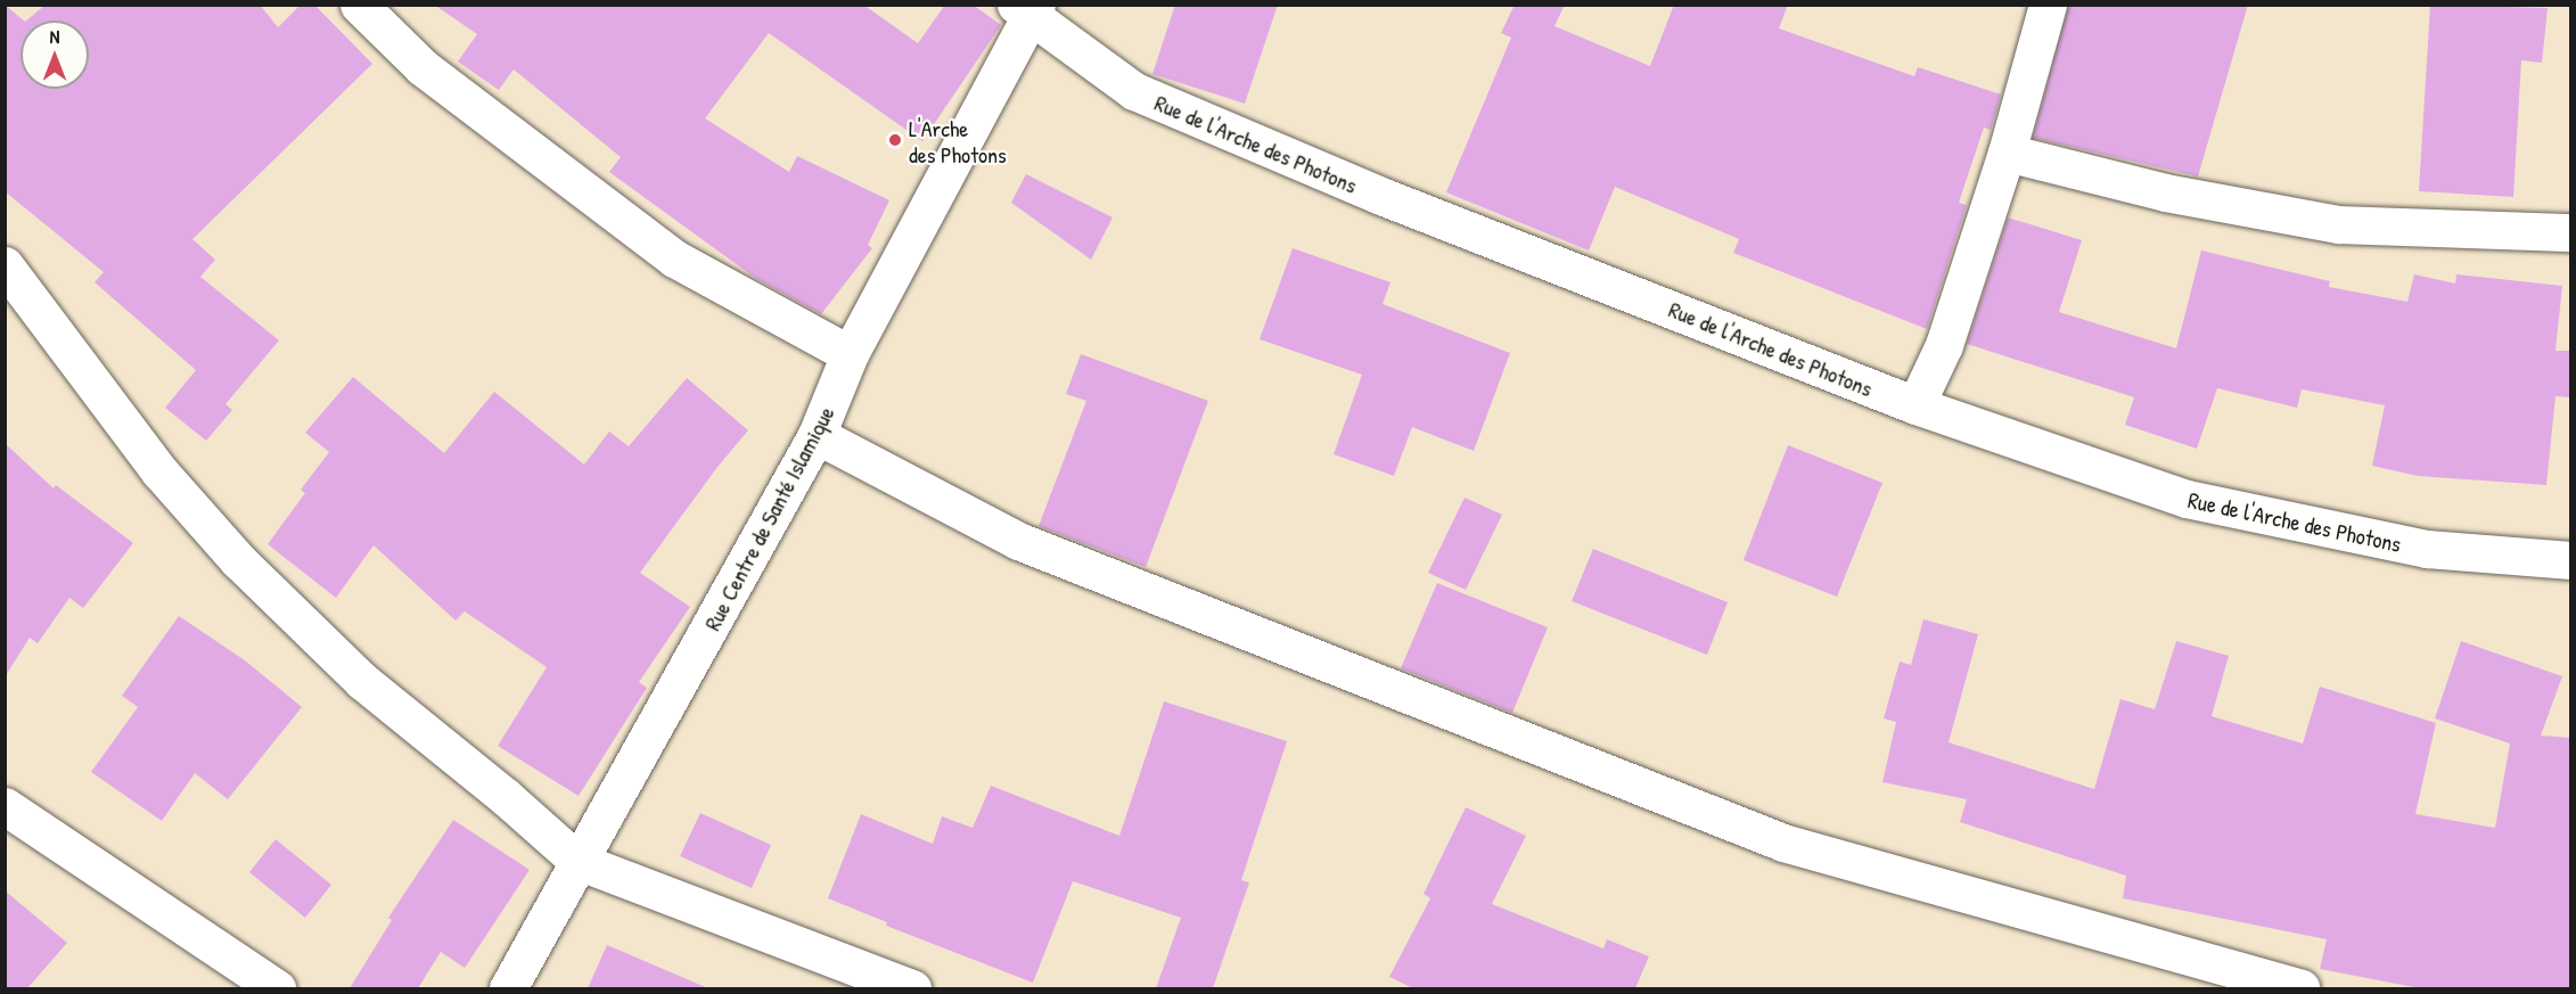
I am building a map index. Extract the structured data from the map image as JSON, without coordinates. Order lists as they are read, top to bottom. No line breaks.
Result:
{"streets":{"street":["Rue de l'Arche des Photons","Rue Centre de Santé Islamique"]},"crossings":[["Rue de l'Arche des Photons","Rue Centre de Santé Islamique"]],"places":["L'Arche des Photons"],"north":"top"}
